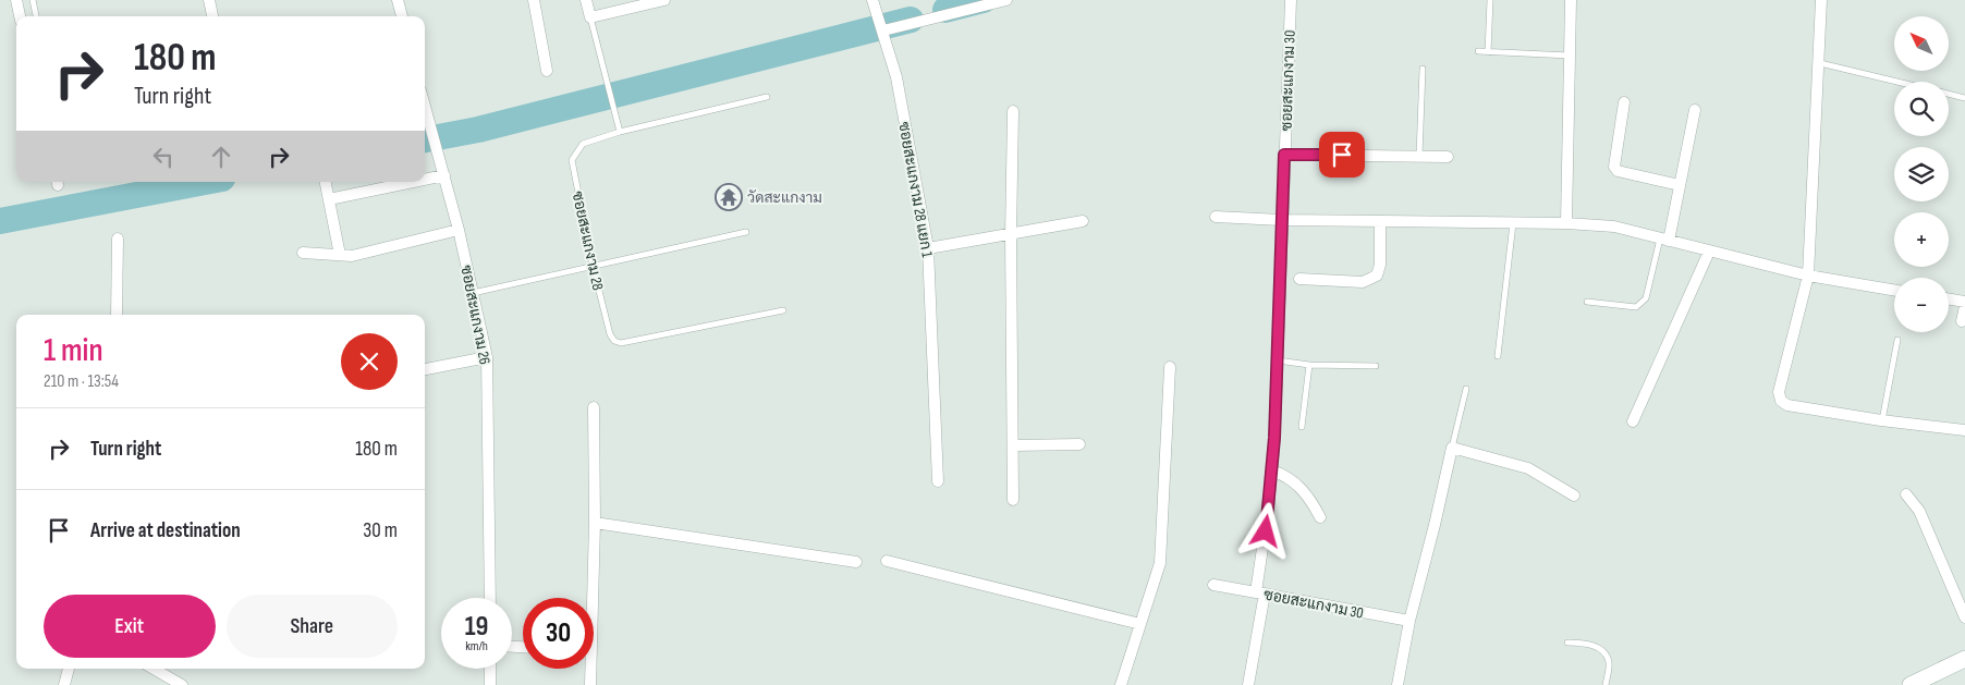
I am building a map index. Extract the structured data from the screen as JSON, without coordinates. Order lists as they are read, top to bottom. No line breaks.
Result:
{"streets":{"street":["ซอยสะแกงาม 30","ซอยสะแกงาม 28 แยก 1","ซอยสะแกงาม 26"],"lane":["ซอยสะแกงาม 28"]},"places":{"temple":["วัดสะแกงาม"]},"north":"top left","page":{"map_buttons":["+","−"],"turn":["180 m","Turn right"],"heading":["1 min","210 m · 13:54"],"list":[{"name":"Turn right","value":"180 m"},{"name":"Arrive at destination","value":"30 m"}],"buttons":["Exit","Share"],"speed":"19 km/h","limit":"30"}}
